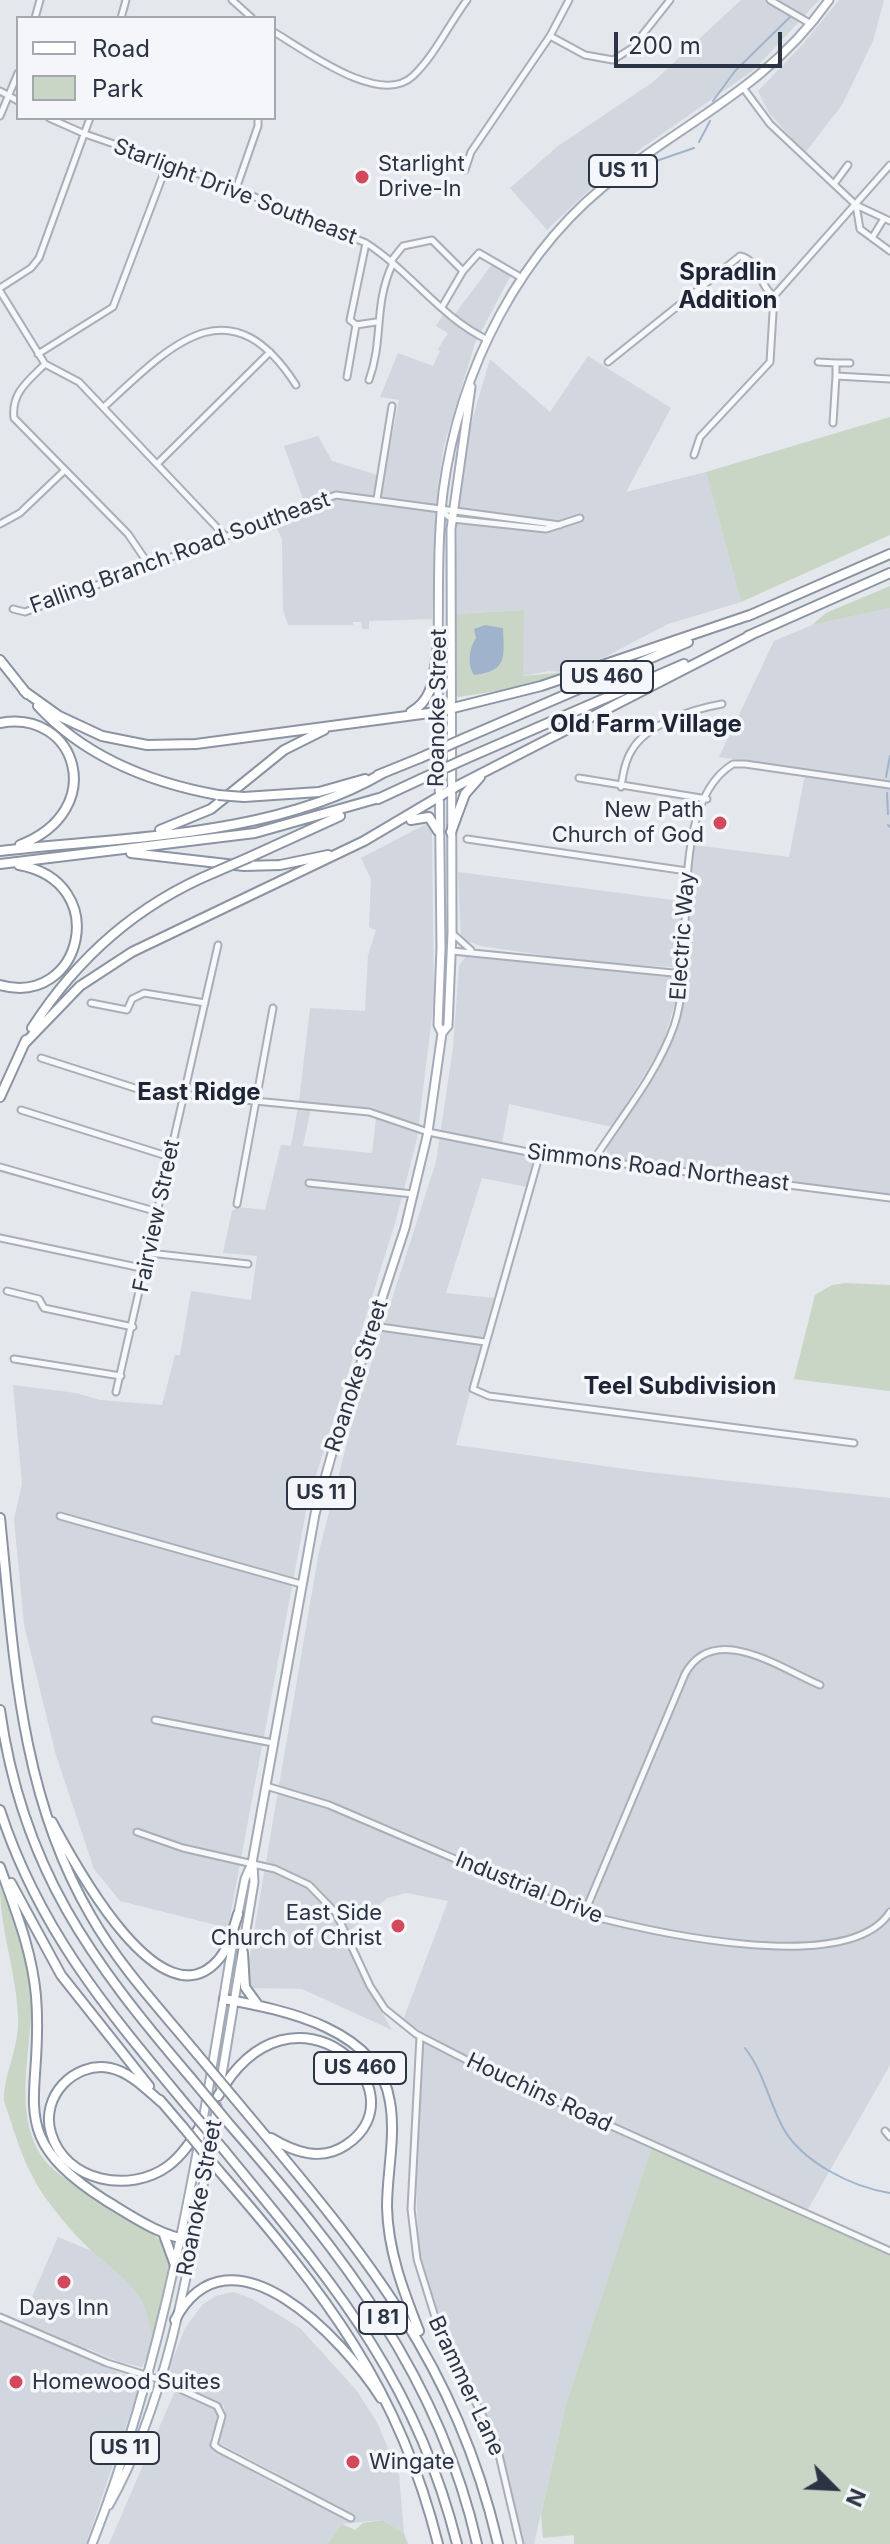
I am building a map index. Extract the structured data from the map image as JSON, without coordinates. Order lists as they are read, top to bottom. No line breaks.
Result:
{"streets":{"highway":["US 460","I 81"],"main road":["US 11","Roanoke Street"],"street":["Starlight Drive Southeast","Falling Branch Road Southeast","Electric Way","Simmons Road Northeast","Fairview Street","Industrial Drive","Houchins Road","Brammer Lane"]},"crossings":[["Starlight Drive Southeast","Roanoke Street"],["Falling Branch Road Southeast","Roanoke Street"],["US 460","Roanoke Street"],["Roanoke Street","Simmons Road Northeast"],["Roanoke Street","Industrial Drive"],["Roanoke Street","Houchins Road"],["Electric Way","Simmons Road Northeast"],["Simmons Road Northeast","Fairview Street"],["Houchins Road","Brammer Lane"]],"districts":["Spradlin Addition","Old Farm Village","East Ridge","Teel Subdivision"],"places":["Starlight Drive-In","New Path Church of God","East Side Church of Christ","Days Inn","Homewood Suites","Wingate"],"legend":["Road","Park"],"scale_bar":"200 m","north":"bottom right"}
